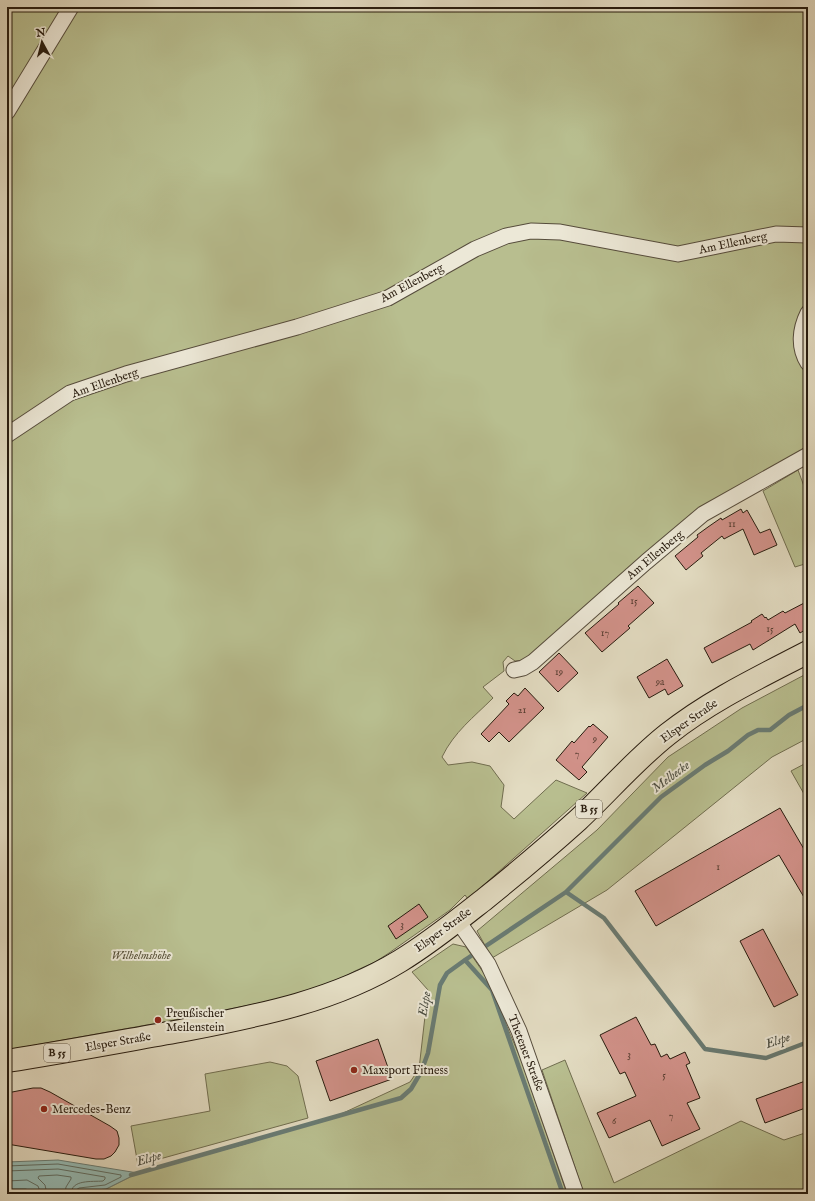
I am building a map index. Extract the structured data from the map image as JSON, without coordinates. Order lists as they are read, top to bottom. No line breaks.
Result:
{"streets":{"main road":["Elsper Straße","B 55"],"street":["Am Ellenberg","Thetener Straße"]},"crossings":[["Elsper Straße","Thetener Straße"]],"water":["Melbecke","Elspe"],"parks":["Wilhelmshöhe"],"places":["Preußischer Meilenstein","Maxsport Fitness","Mercedes-Benz"],"house_numbers":["11","15","15","17","19","9a","21","9","7","1","3","3","5","7","6"],"north":"top"}
